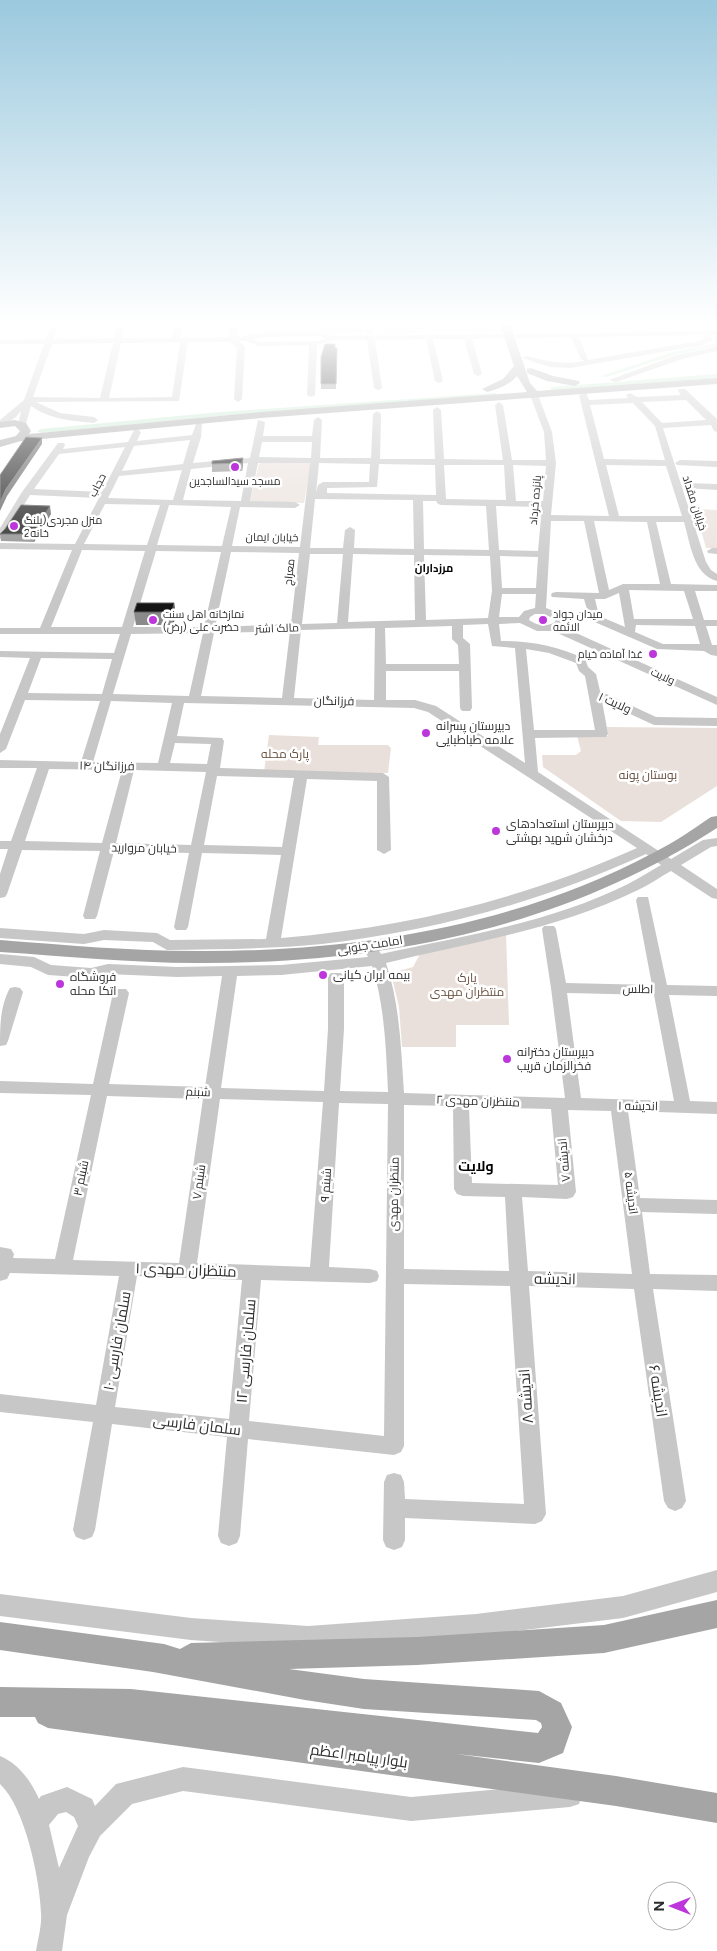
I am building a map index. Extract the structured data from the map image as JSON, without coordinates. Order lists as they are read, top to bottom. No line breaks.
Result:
{"streets":{"main road":["امامت جنوبی","بلوار پیامبر اعظم"],"street":["حجاب","پانزده خرداد","خیابان مقداد","خیابان ایمان","معراج","مالک اشتر","ولایت","فرزانگان","ولایت ۱","فرزانگان ۱۴","خیابان مروارید","اطلس","شبنم","منتظران مهدی ۲","اندیشه ۱","اندیشه ۷","شبنم ۳","شبنم ۷","شبنم ۹","اندیشه ۵","منتظران مهدی","منتظران مهدی ۱","اندیشه","سلمان فارسی ۱۰","سلمان فارسی ۱۲","اندیشه ۶","اندیشه ۸","سلمان فارسی"]},"crossings":[["حجاب","پانزده خرداد"],["حجاب","خیابان ایمان"],["حجاب","معراج"],["حجاب","مالک اشتر"],["پانزده خرداد","خیابان ایمان"],["خیابان ایمان","معراج"],["معراج","مالک اشتر"],["معراج","فرزانگان"],["فرزانگان","امامت جنوبی"],["امامت جنوبی","منتظران مهدی"],["شبنم","منتظران مهدی ۲"],["شبنم","شبنم ۳"],["شبنم","شبنم ۷"],["شبنم","شبنم ۹"],["شبنم","منتظران مهدی"],["منتظران مهدی ۲","اندیشه ۱"],["منتظران مهدی ۲","اندیشه ۷"],["منتظران مهدی ۲","منتظران مهدی"],["اندیشه ۱","اندیشه ۷"],["اندیشه ۱","اندیشه ۵"],["شبنم ۳","منتظران مهدی ۱"],["شبنم ۷","منتظران مهدی ۱"],["شبنم ۹","منتظران مهدی ۱"],["اندیشه ۵","اندیشه"],["اندیشه ۵","اندیشه ۶"],["منتظران مهدی","اندیشه"],["منتظران مهدی","سلمان فارسی"],["منتظران مهدی ۱","سلمان فارسی ۱۰"],["منتظران مهدی ۱","سلمان فارسی ۱۲"],["اندیشه","اندیشه ۶"],["اندیشه","اندیشه ۸"],["سلمان فارسی ۱۰","سلمان فارسی"],["سلمان فارسی ۱۲","سلمان فارسی"]],"districts":["مرزداران","ولایت"],"parks":["پارک محله","بوستان پونه","پارک منتظران مهدی"],"places":["مسجد سیدالساجدین","منزل مجردی(پلنگ خانه2","نمازخانه اهل سنت حضرت علی (رض)","میدان جواد الائمه","غذا آماده خیام","دبیرستان پسرانه علامه طباطبایی","دبیرستان استعدادهای درخشان شهید بهشتی","بیمه ایران کیانی","فروشگاه اتکا محله","دبیرستان دخترانه فخرالزمان قریب"],"north":"left"}
